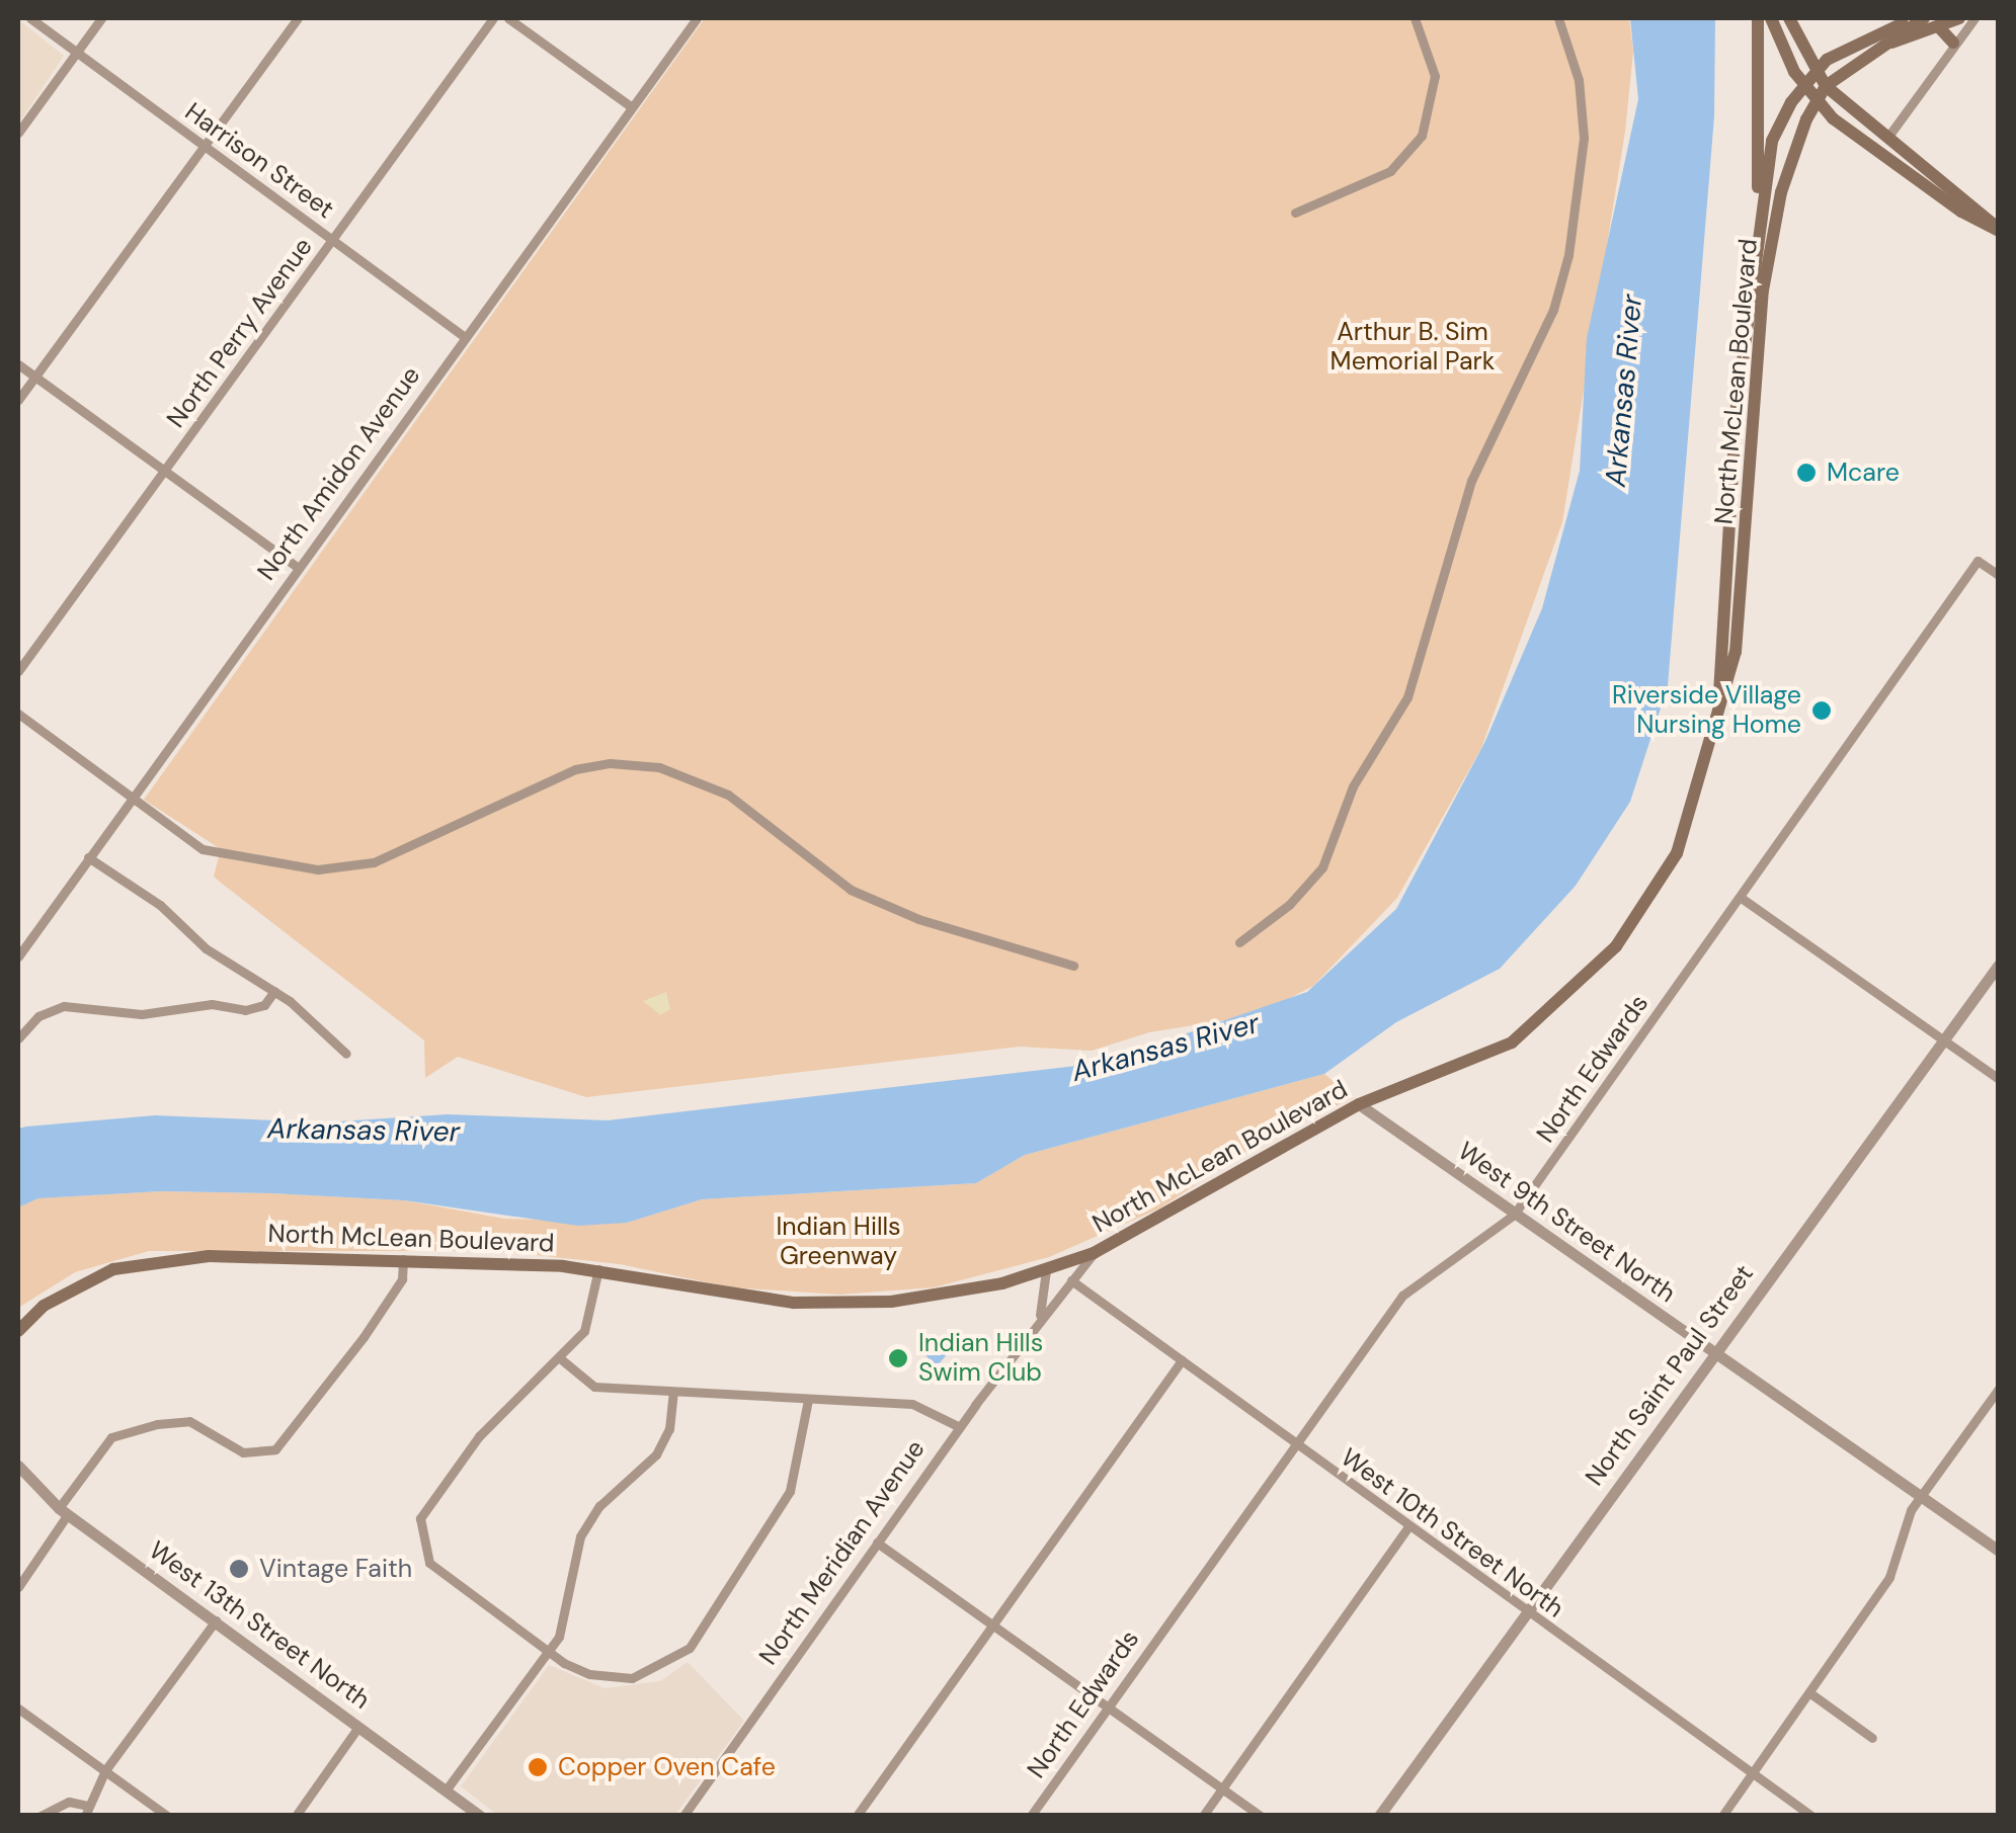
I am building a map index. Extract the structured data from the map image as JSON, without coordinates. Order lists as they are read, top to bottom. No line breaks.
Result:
{"streets":{"main road":["North McLean Boulevard"],"street":["Harrison Street","North Perry Avenue","North Amidon Avenue","North Edwards","West 9th Street North","North Saint Paul Street","West 10th Street North","North Meridian Avenue","West 13th Street North"]},"crossings":[["Harrison Street","North Perry Avenue"],["Harrison Street","North Amidon Avenue"],["North McLean Boulevard","West 9th Street North"],["North McLean Boulevard","North Meridian Avenue"],["North Edwards","West 9th Street North"],["North Edwards","West 10th Street North"],["West 9th Street North","North Saint Paul Street"],["North Saint Paul Street","West 10th Street North"],["West 10th Street North","North Meridian Avenue"]],"water":["Arkansas River"],"parks":["Arthur B. Sim Memorial Park","Indian Hills Greenway"],"places":["Mcare","Riverside Village Nursing Home","Indian Hills Swim Club","Vintage Faith","Copper Oven Cafe"]}
